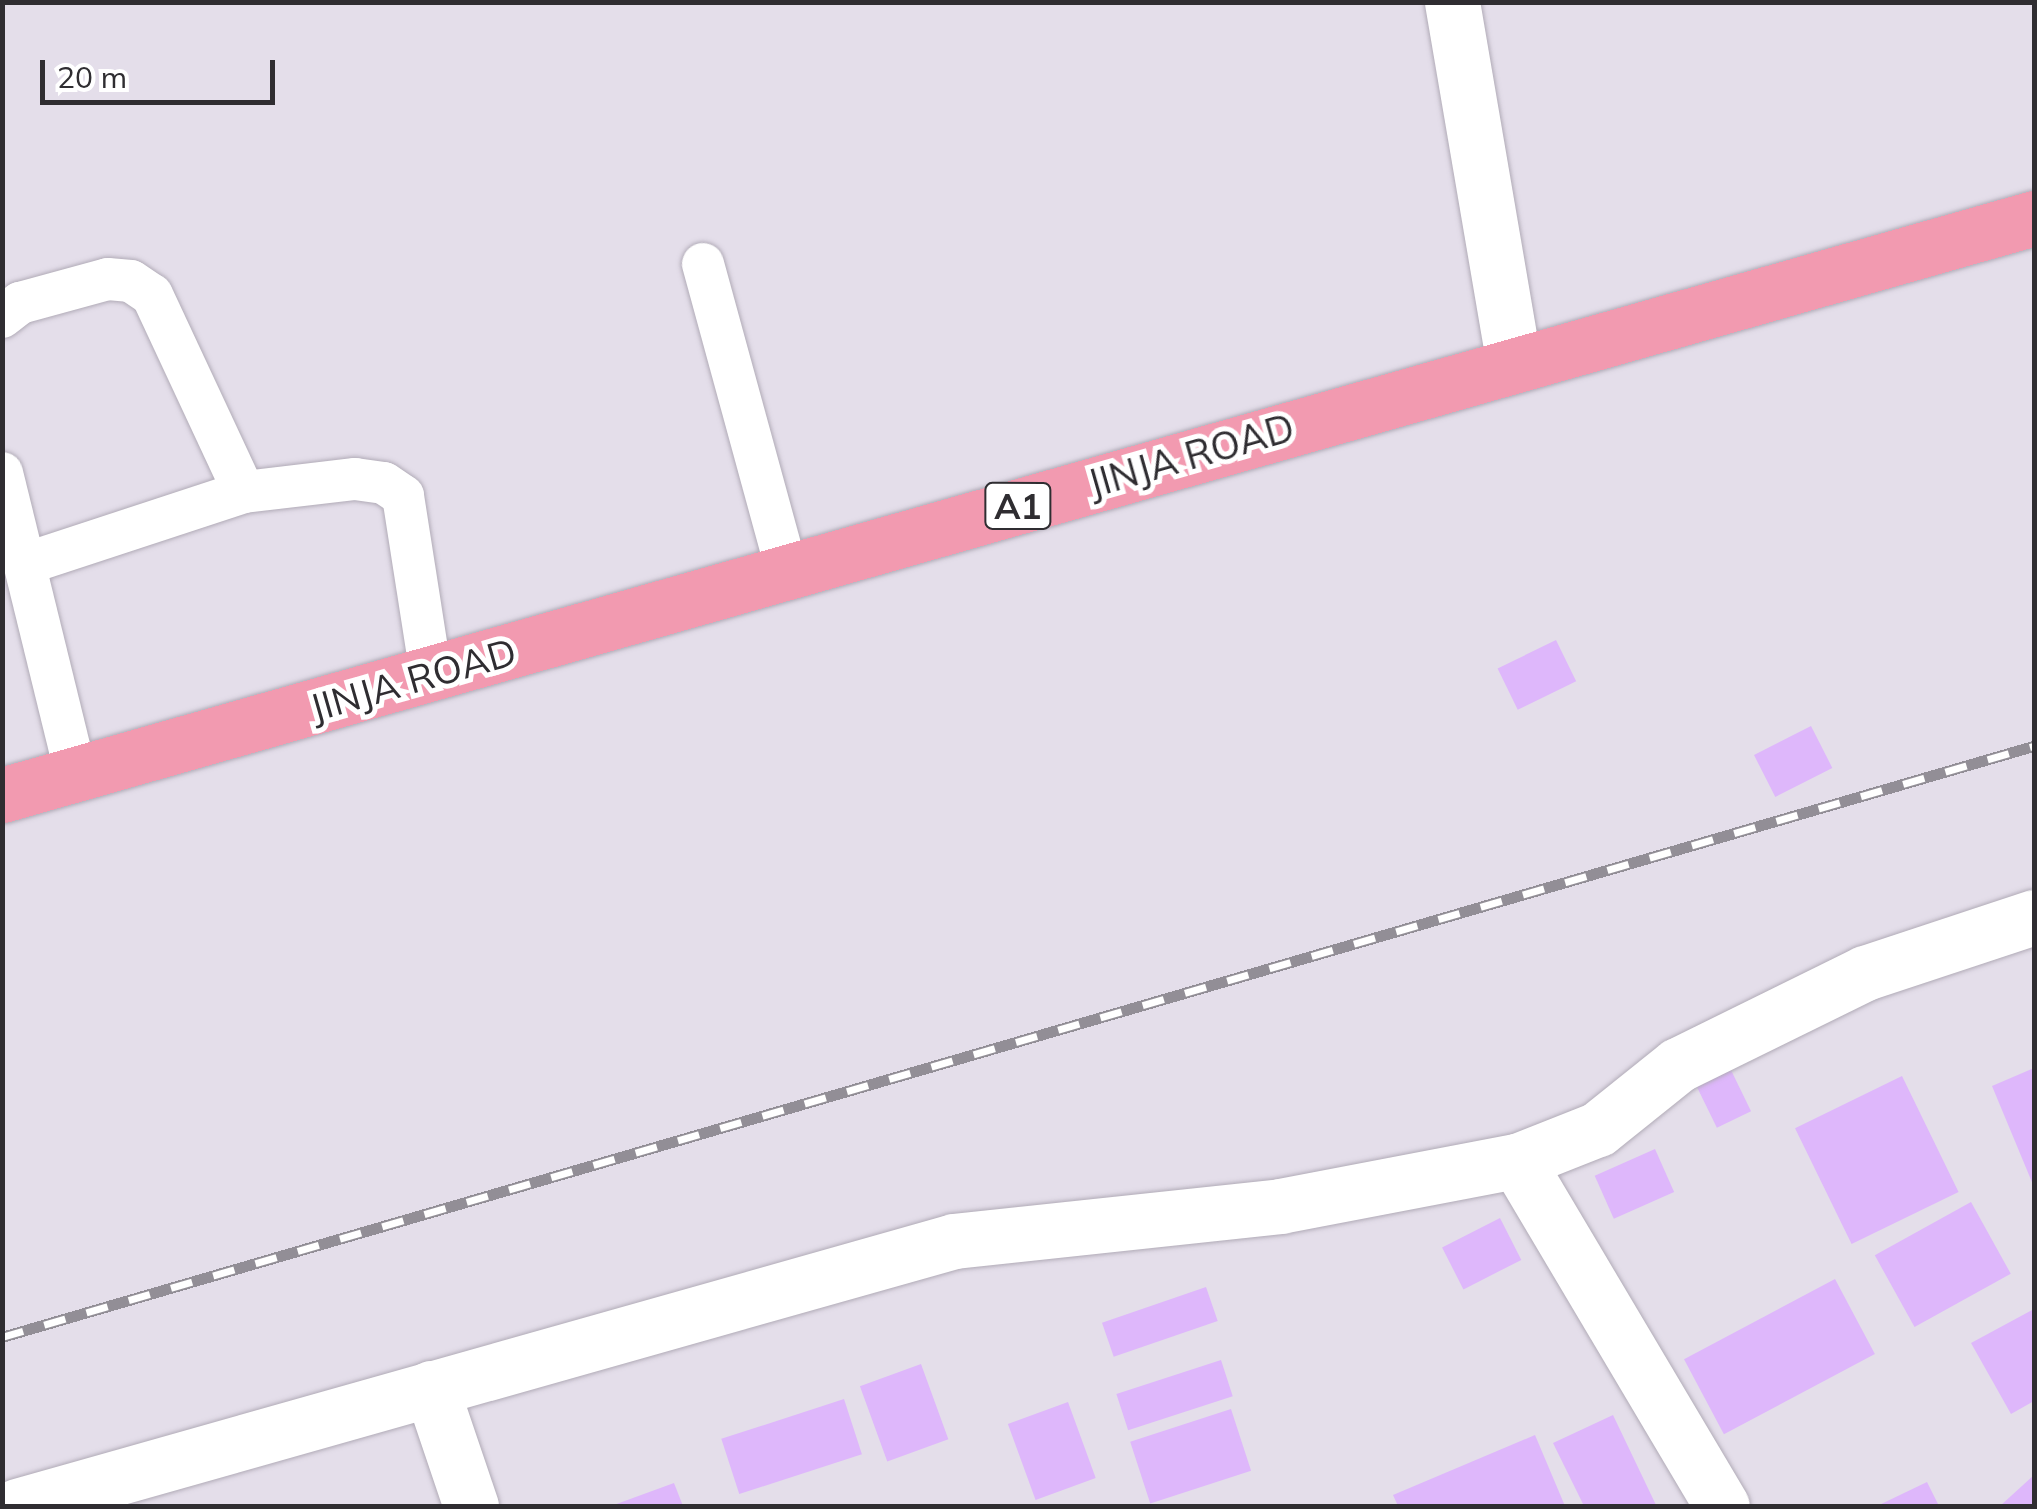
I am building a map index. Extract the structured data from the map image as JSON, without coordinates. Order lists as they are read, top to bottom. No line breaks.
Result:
{"streets":{"highway":["JINJA ROAD","A1"]},"scale_bar":"20 m"}
